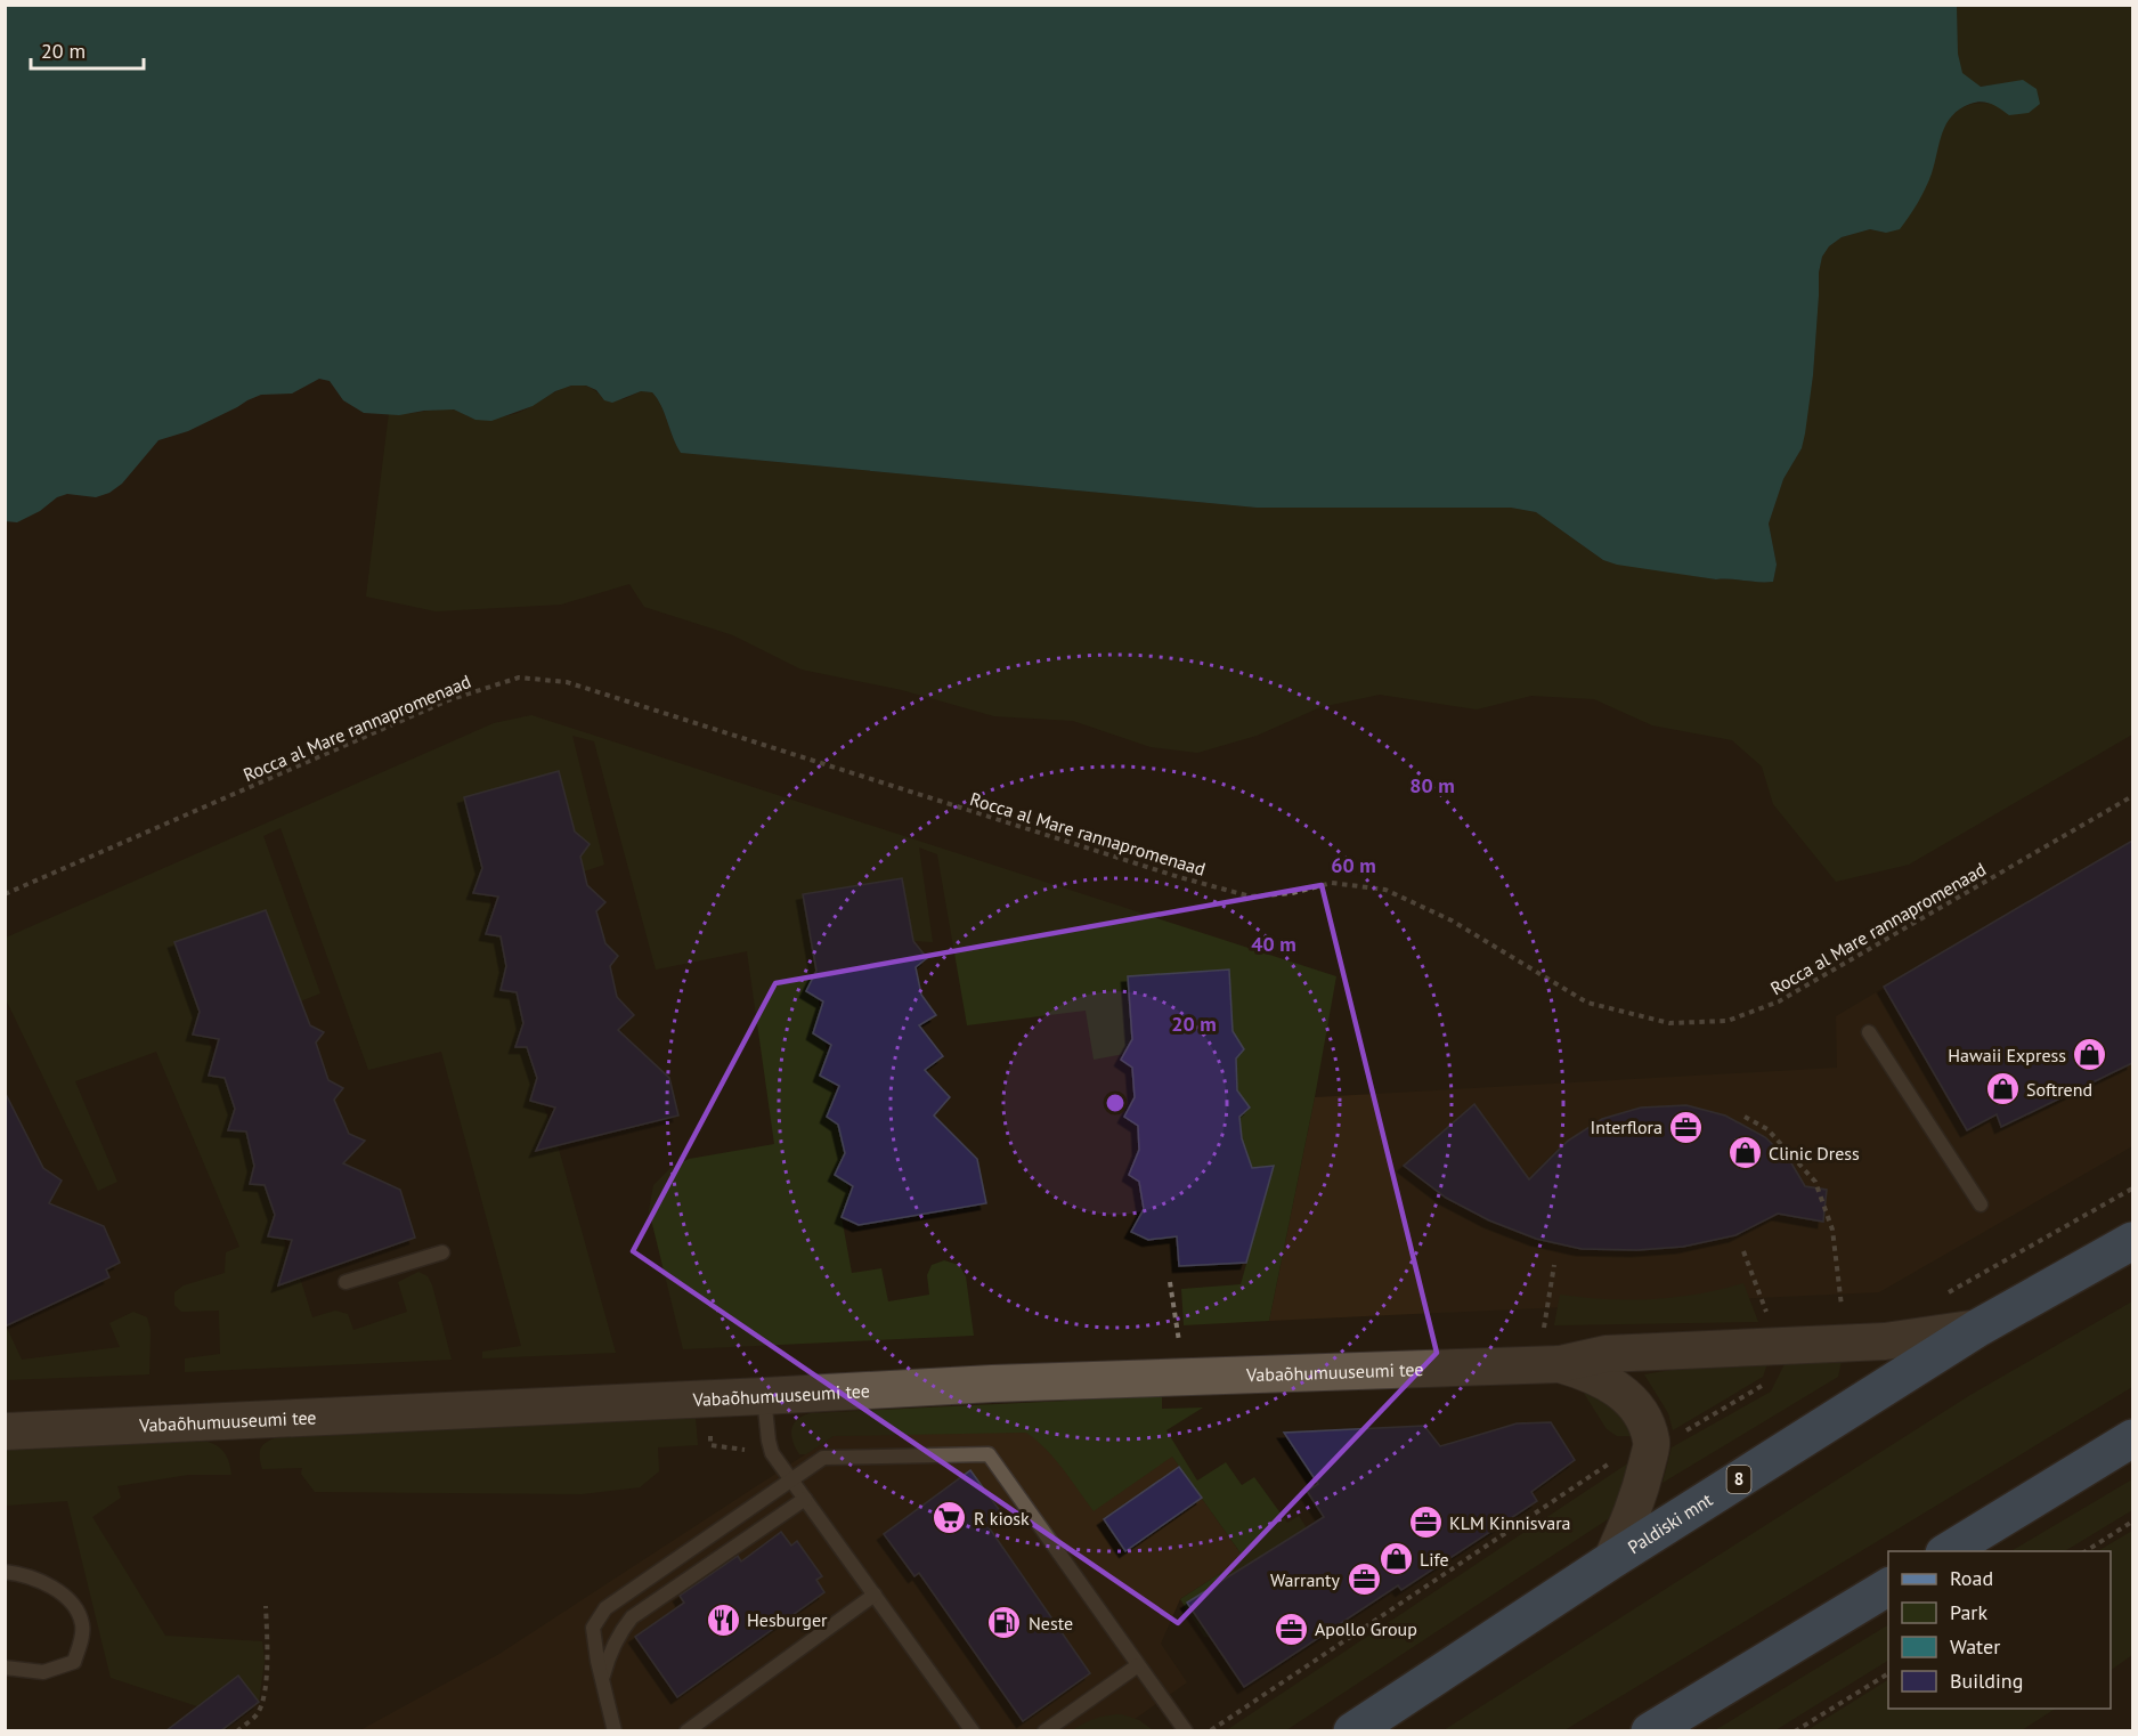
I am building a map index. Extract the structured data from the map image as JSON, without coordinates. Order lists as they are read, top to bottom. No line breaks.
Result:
{"streets":{"main road":["8","Paldiski mnt"],"street":["Vabaõhumuuseumi tee"],"path":["Rocca al Mare rannapromenaad"]},"places":{"shop":["Hawaii Express","Softrend","Clinic Dress","Life"],"office":["Interflora","KLM Kinnisvara","Warranty","Apollo Group"],"supermarket":["R kiosk"],"restaurant":["Hesburger"],"fuel station":["Neste"]},"legend":["Road","Park","Water","Building"],"scale_bar":"20 m","rings":["80 m","60 m","40 m","20 m"]}
